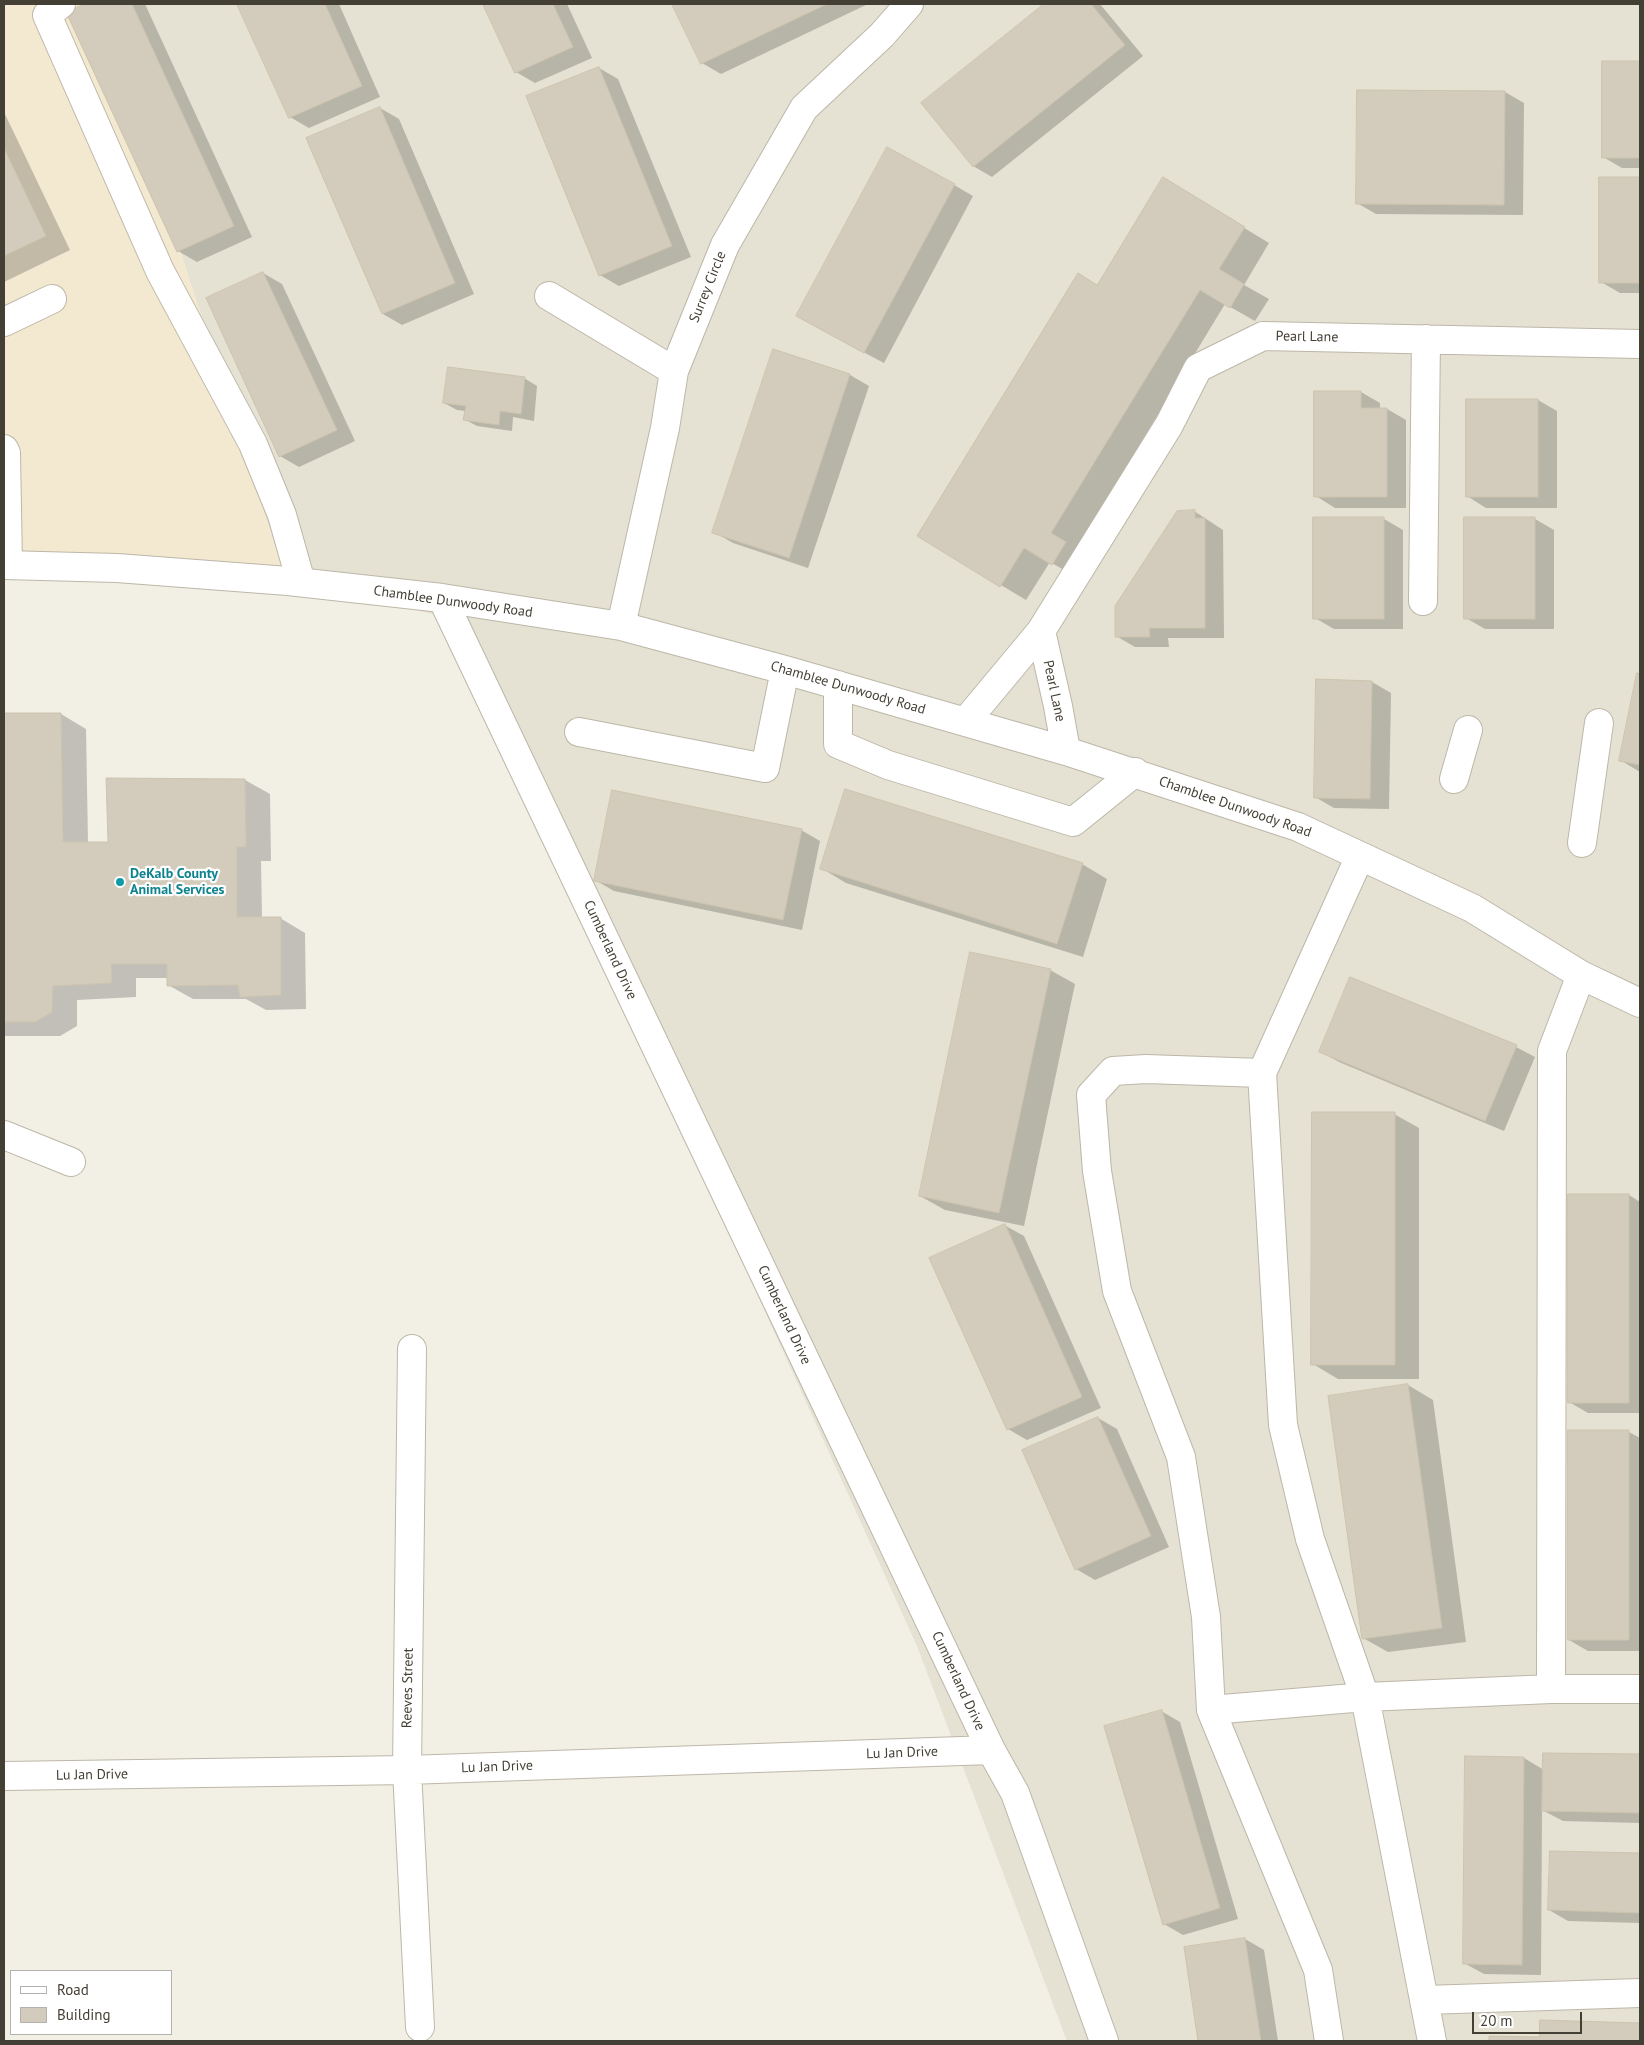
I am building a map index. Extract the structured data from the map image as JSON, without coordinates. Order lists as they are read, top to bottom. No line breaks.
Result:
{"streets":{"street":["Surrey Circle","Pearl Lane","Chamblee Dunwoody Road","Cumberland Drive","Reeves Street","Lu Jan Drive"]},"crossings":[["Surrey Circle","Chamblee Dunwoody Road"],["Pearl Lane","Chamblee Dunwoody Road"],["Chamblee Dunwoody Road","Cumberland Drive"],["Cumberland Drive","Lu Jan Drive"],["Reeves Street","Lu Jan Drive"]],"places":["DeKalb County Animal Services"],"legend":["Road","Building"],"scale_bar":"20 m"}
